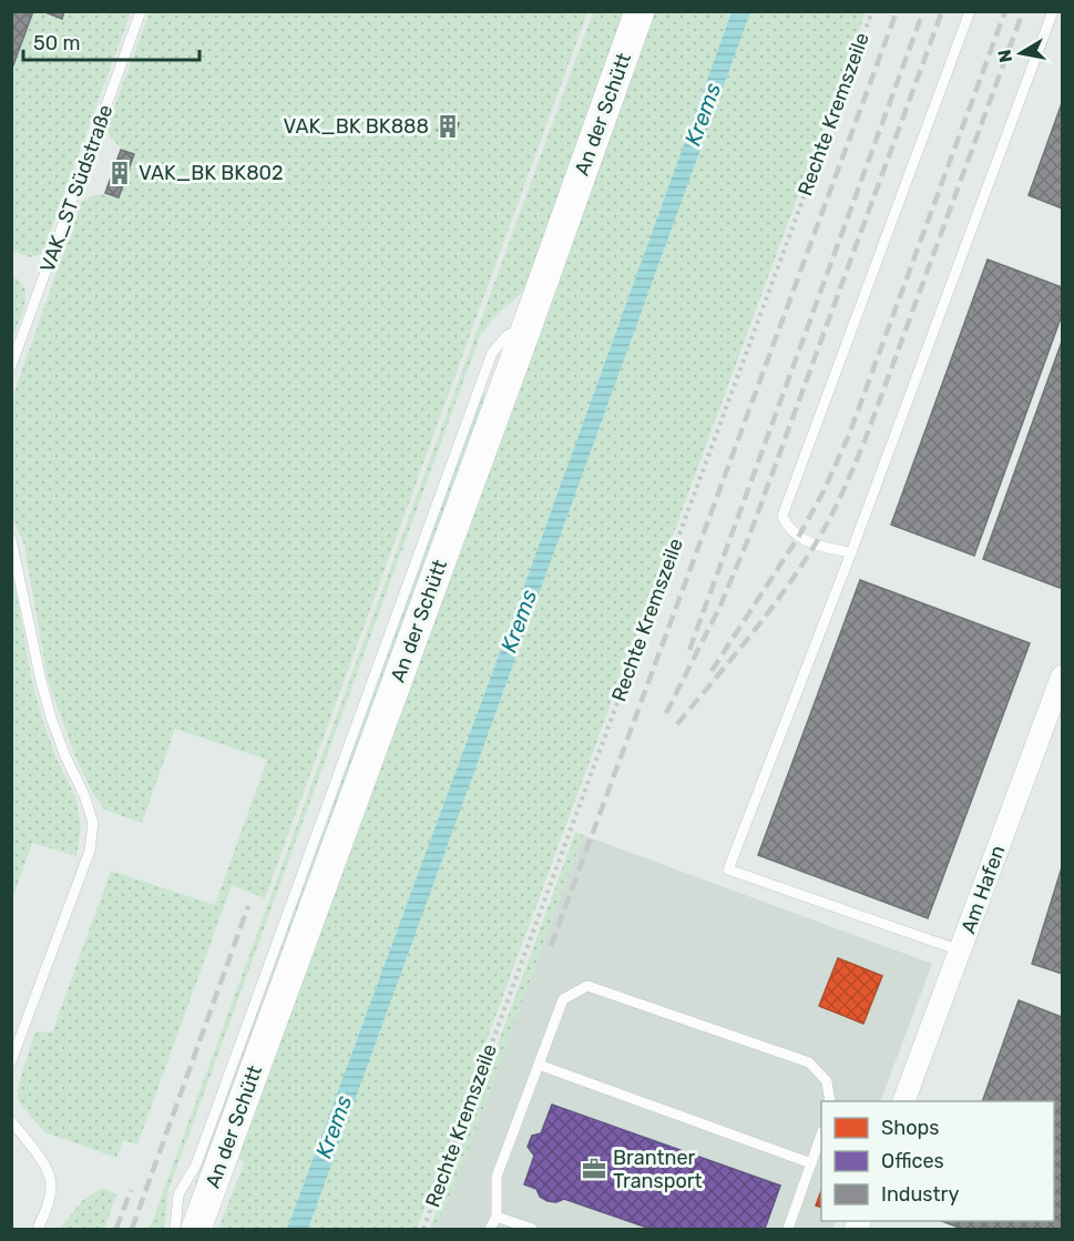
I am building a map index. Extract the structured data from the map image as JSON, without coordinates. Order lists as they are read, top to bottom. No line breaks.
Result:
{"streets":{"street":["An der Schütt","Am Hafen"],"lane":["VAK_ST Südstraße"],"path":["Rechte Kremszeile"]},"water":["Krems"],"places":{"building":["VAK_BK BK888","VAK_BK BK802"],"office":["Brantner Transport"]},"legend":["Shops","Offices","Industry"],"scale_bar":"50 m","north":"left"}
